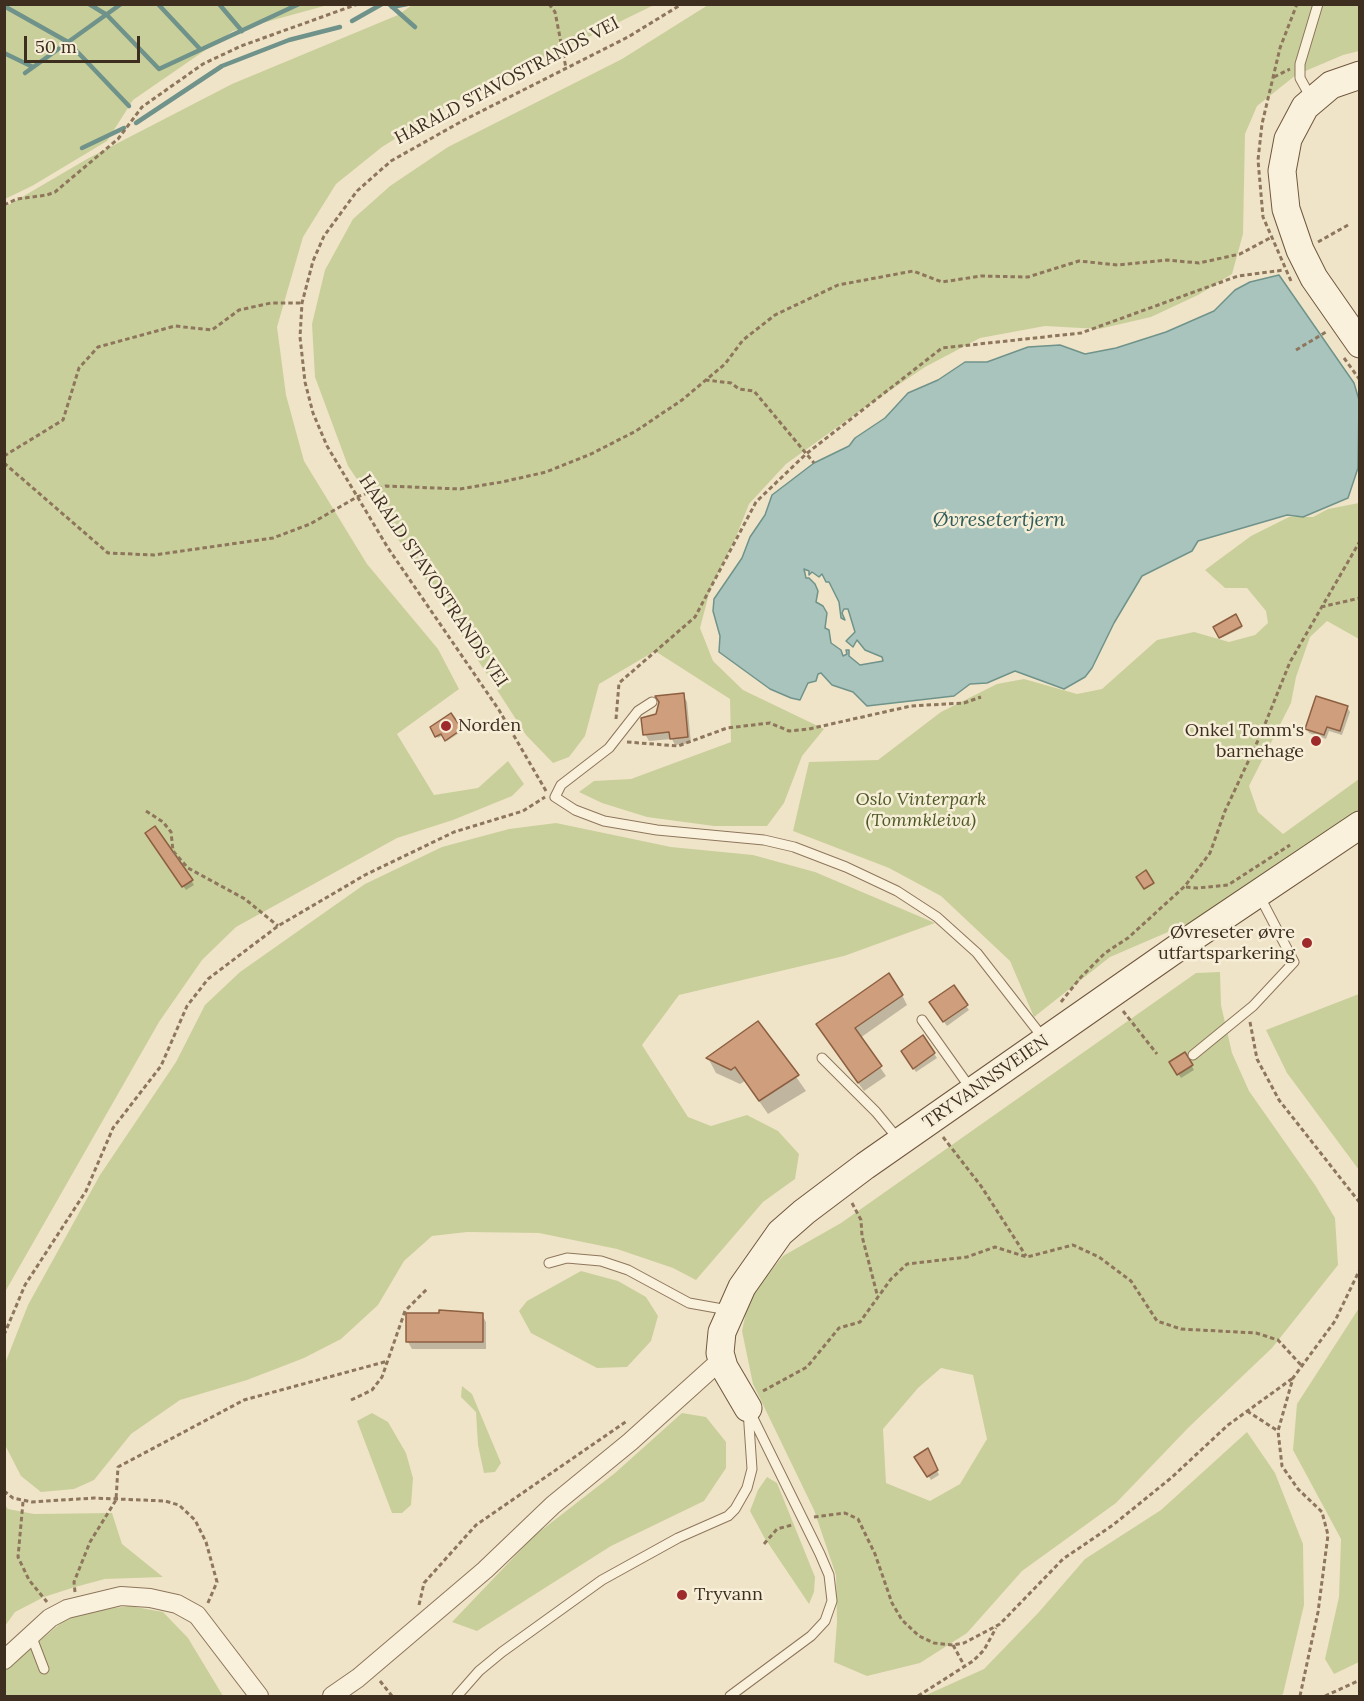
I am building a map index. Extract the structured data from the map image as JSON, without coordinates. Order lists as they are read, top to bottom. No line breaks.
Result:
{"streets":{"street":["TRYVANNSVEIEN"],"path":["HARALD STAVOSTRANDS VEI"]},"water":["Øvresetertjern"],"parks":["Oslo Vinterpark (Tommkleiva)"],"places":["Norden","Onkel Tomm's barnehage","Øvreseter øvre utfartsparkering","Tryvann"],"scale_bar":"50 m"}
